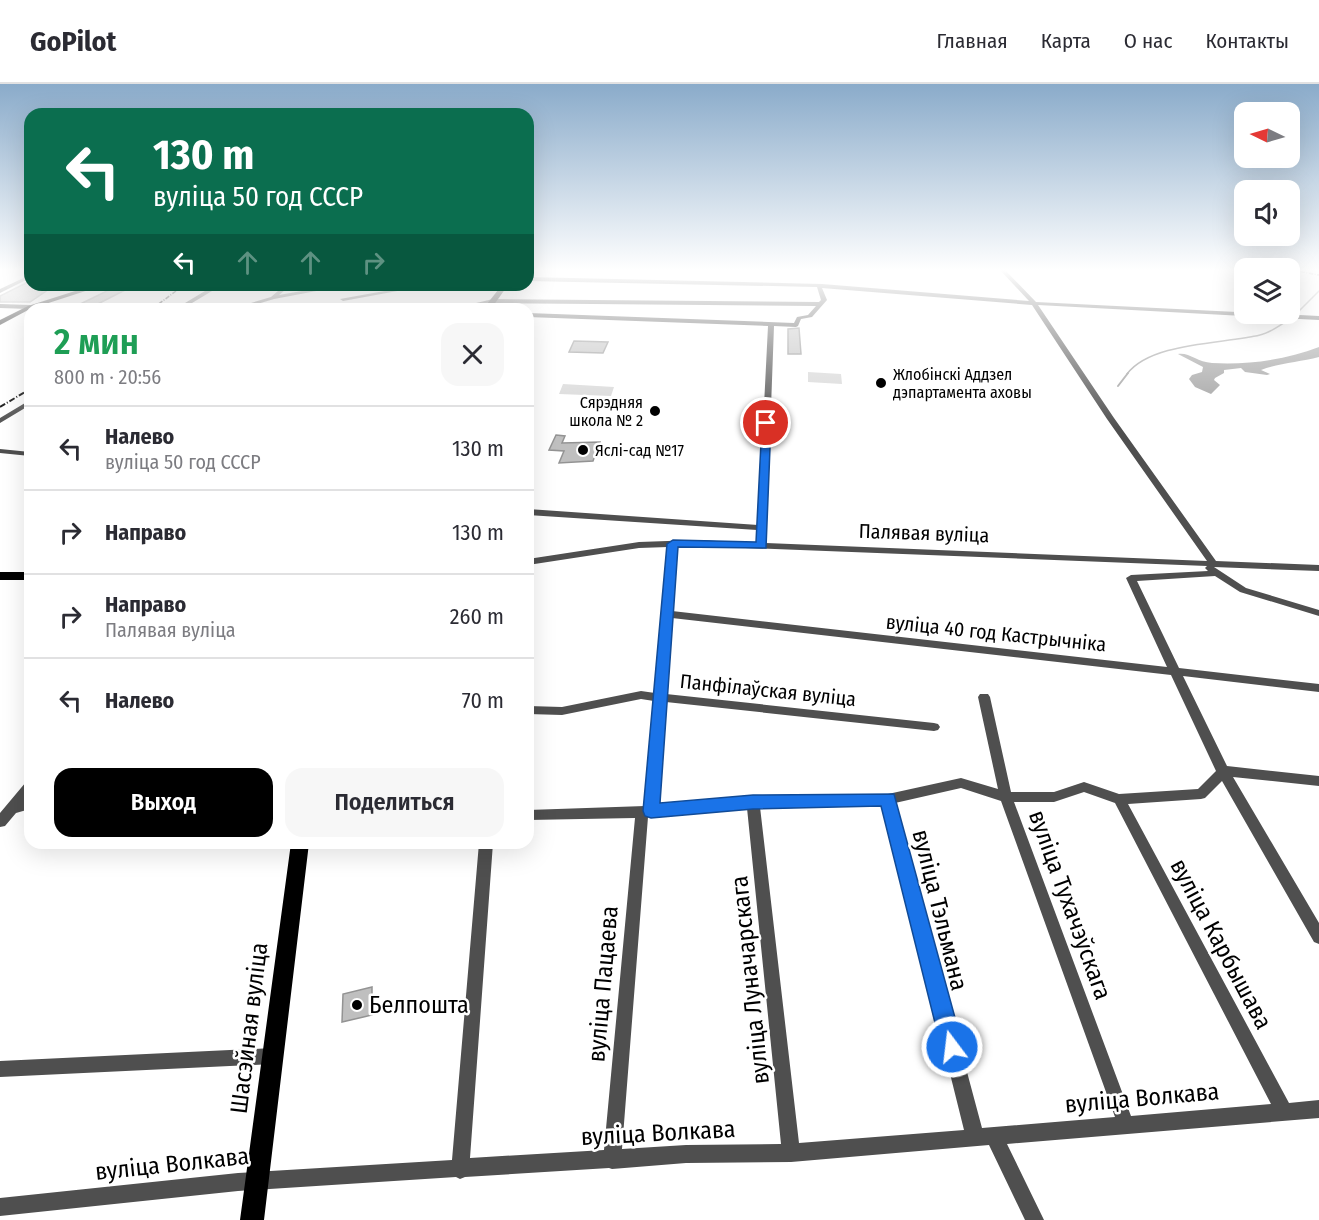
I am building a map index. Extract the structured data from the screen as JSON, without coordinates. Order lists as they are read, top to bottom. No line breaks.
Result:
{"streets":{"main road":["Шасэйная вуліца"],"street":["Палявая вуліца","вуліца 40 год Кастрычніка","Панфілаўская вуліца","вуліца Тухачэўскага","вуліца Тэльмана","вуліца Карбышава","вуліца Луначарскага","вуліца Пацаева","вуліца Волкава"]},"crossings":[["Палявая вуліца","вуліца Пацаева"],["вуліца 40 год Кастрычніка","вуліца Пацаева"],["Панфілаўская вуліца","вуліца Пацаева"],["вуліца Тухачэўскага","вуліца Волкава"],["вуліца Тэльмана","вуліца Волкава"],["вуліца Карбышава","вуліца Волкава"],["вуліца Луначарскага","вуліца Волкава"],["вуліца Пацаева","вуліца Волкава"],["Шасэйная вуліца","вуліца Волкава"]],"places":["Жлобінскі Аддзел дэпартамента аховы","Сярэдняя школа № 2","Яслі-сад №17","Белпошта"],"north":"left","page":{"header":"GoPilot","nav":["Главная","Карта","О нас","Контакты"],"turn":["130 m","вуліца 50 год СССР"],"heading":["2 мин","800 m · 20:56"],"list":[{"name":"Налево","note":"вуліца 50 год СССР","value":"130 m"},{"name":"Направо","value":"130 m"},{"name":"Направо","note":"Палявая вуліца","value":"260 m"},{"name":"Налево","value":"70 m"}],"buttons":["Выход","Поделиться"]}}
